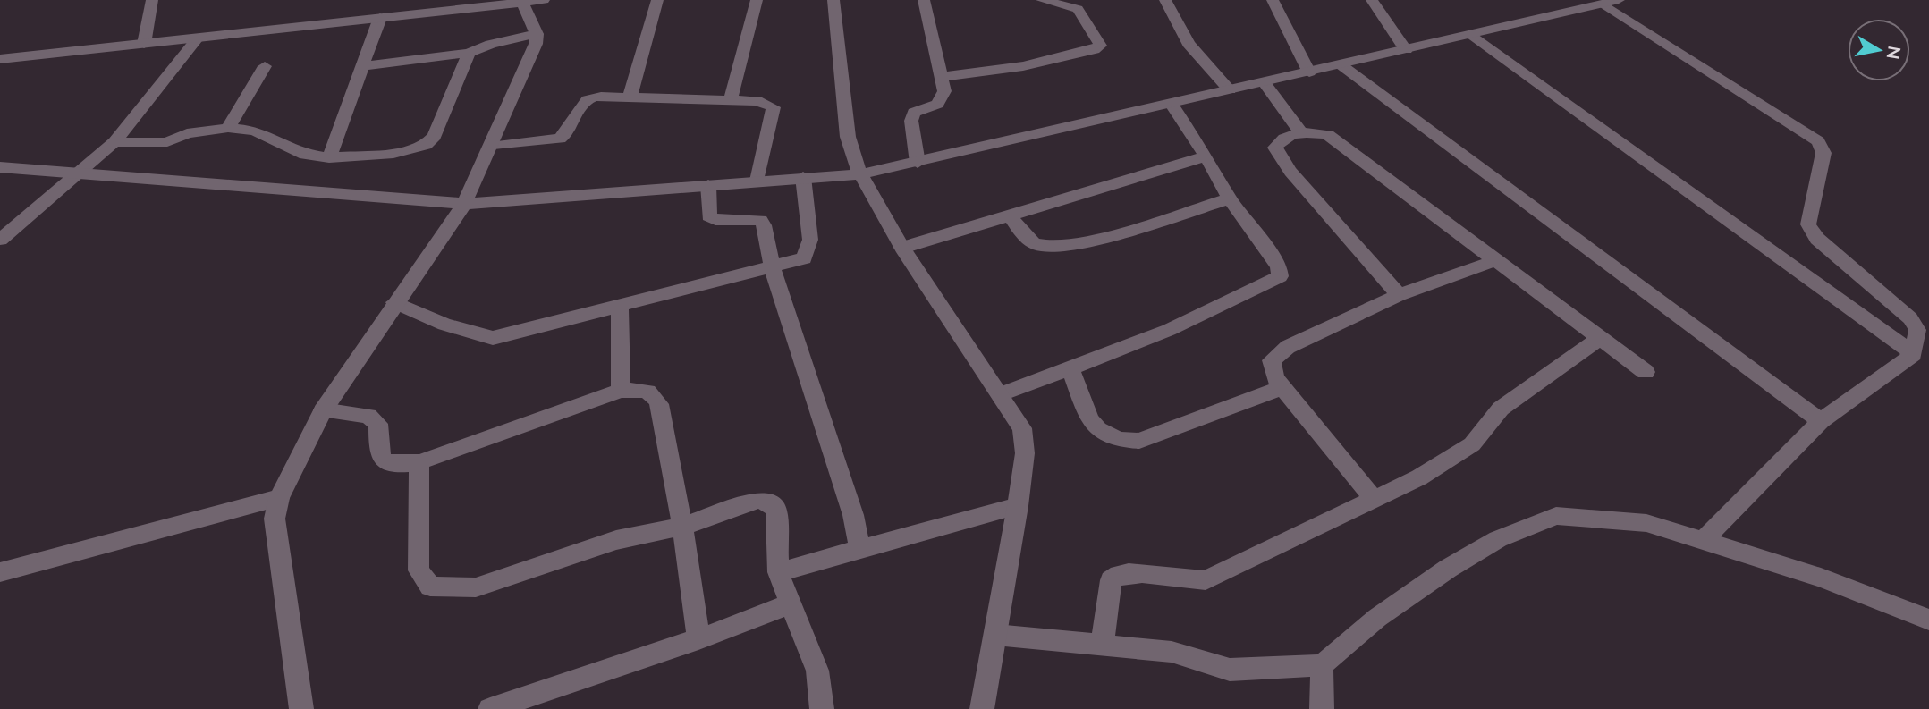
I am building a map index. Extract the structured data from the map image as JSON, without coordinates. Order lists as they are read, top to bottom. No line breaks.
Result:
{"north":"right"}
